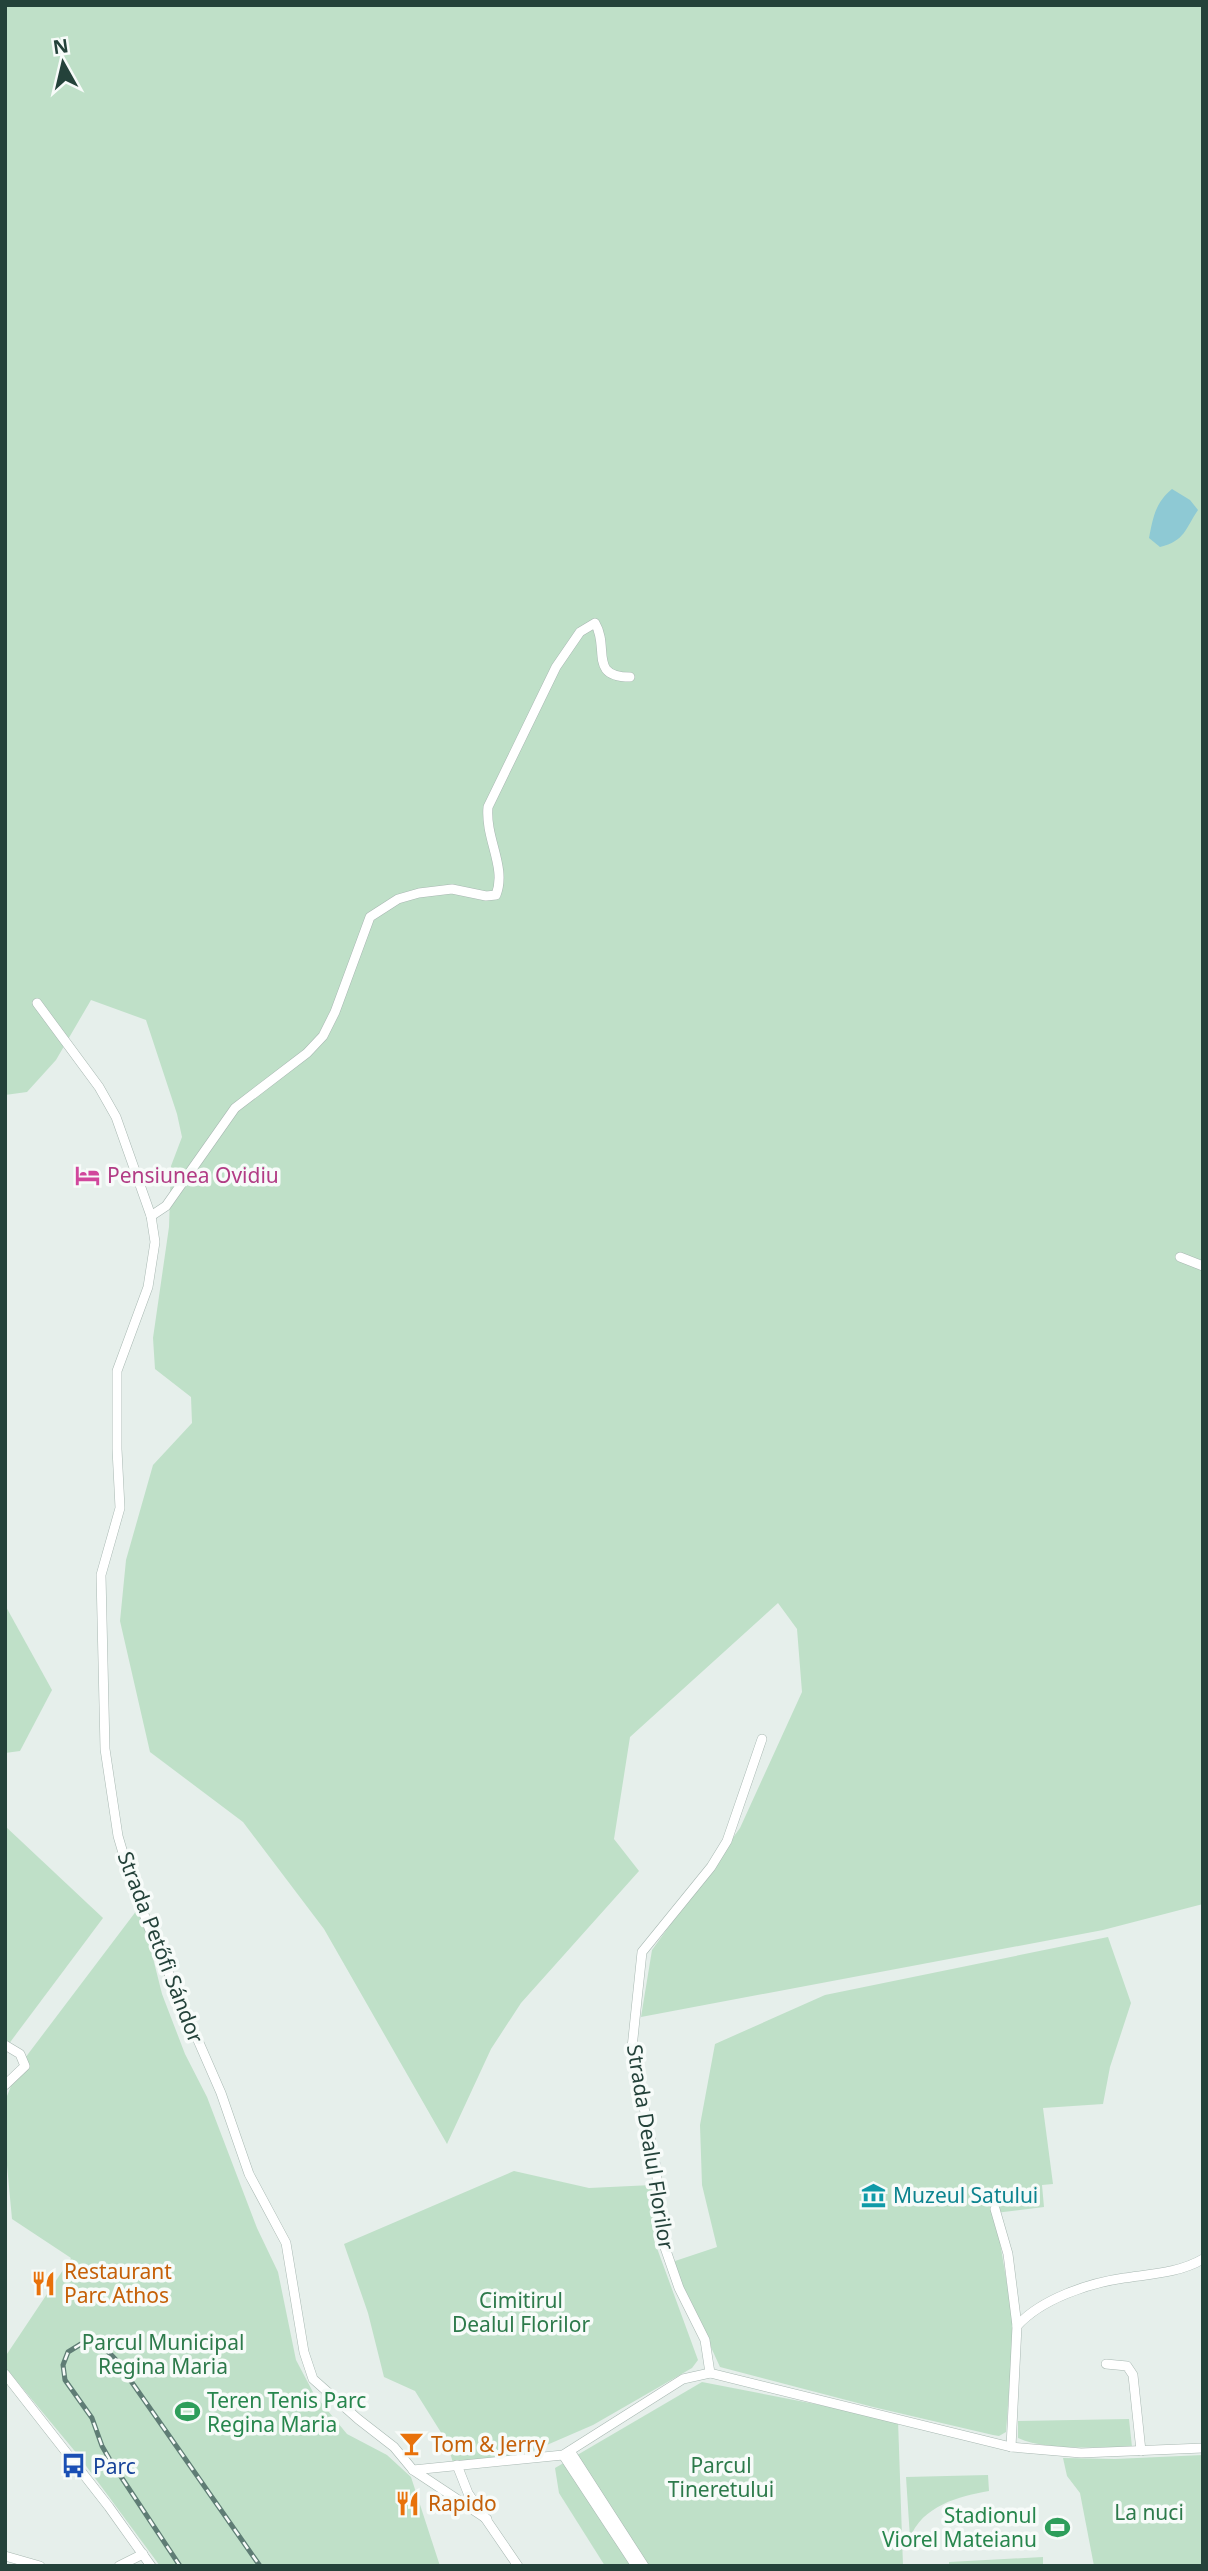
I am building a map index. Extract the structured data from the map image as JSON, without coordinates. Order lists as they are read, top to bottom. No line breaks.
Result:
{"streets":{"street":["Strada Petőfi Sándor","Strada Dealul Florilor"]},"parks":["Cimitirul Dealul Florilor","Parcul Municipal Regina Maria","Parcul Tineretului","La nuci"],"places":{"hotel":["Pensiunea Ovidiu"],"museum":["Muzeul Satului"],"restaurant":["Restaurant Parc Athos","Rapido"],"sports":["Teren Tenis Parc Regina Maria","Stadionul Viorel Mateianu"],"bar":["Tom & Jerry"],"bus stop":["Parc"]},"north":"top"}
